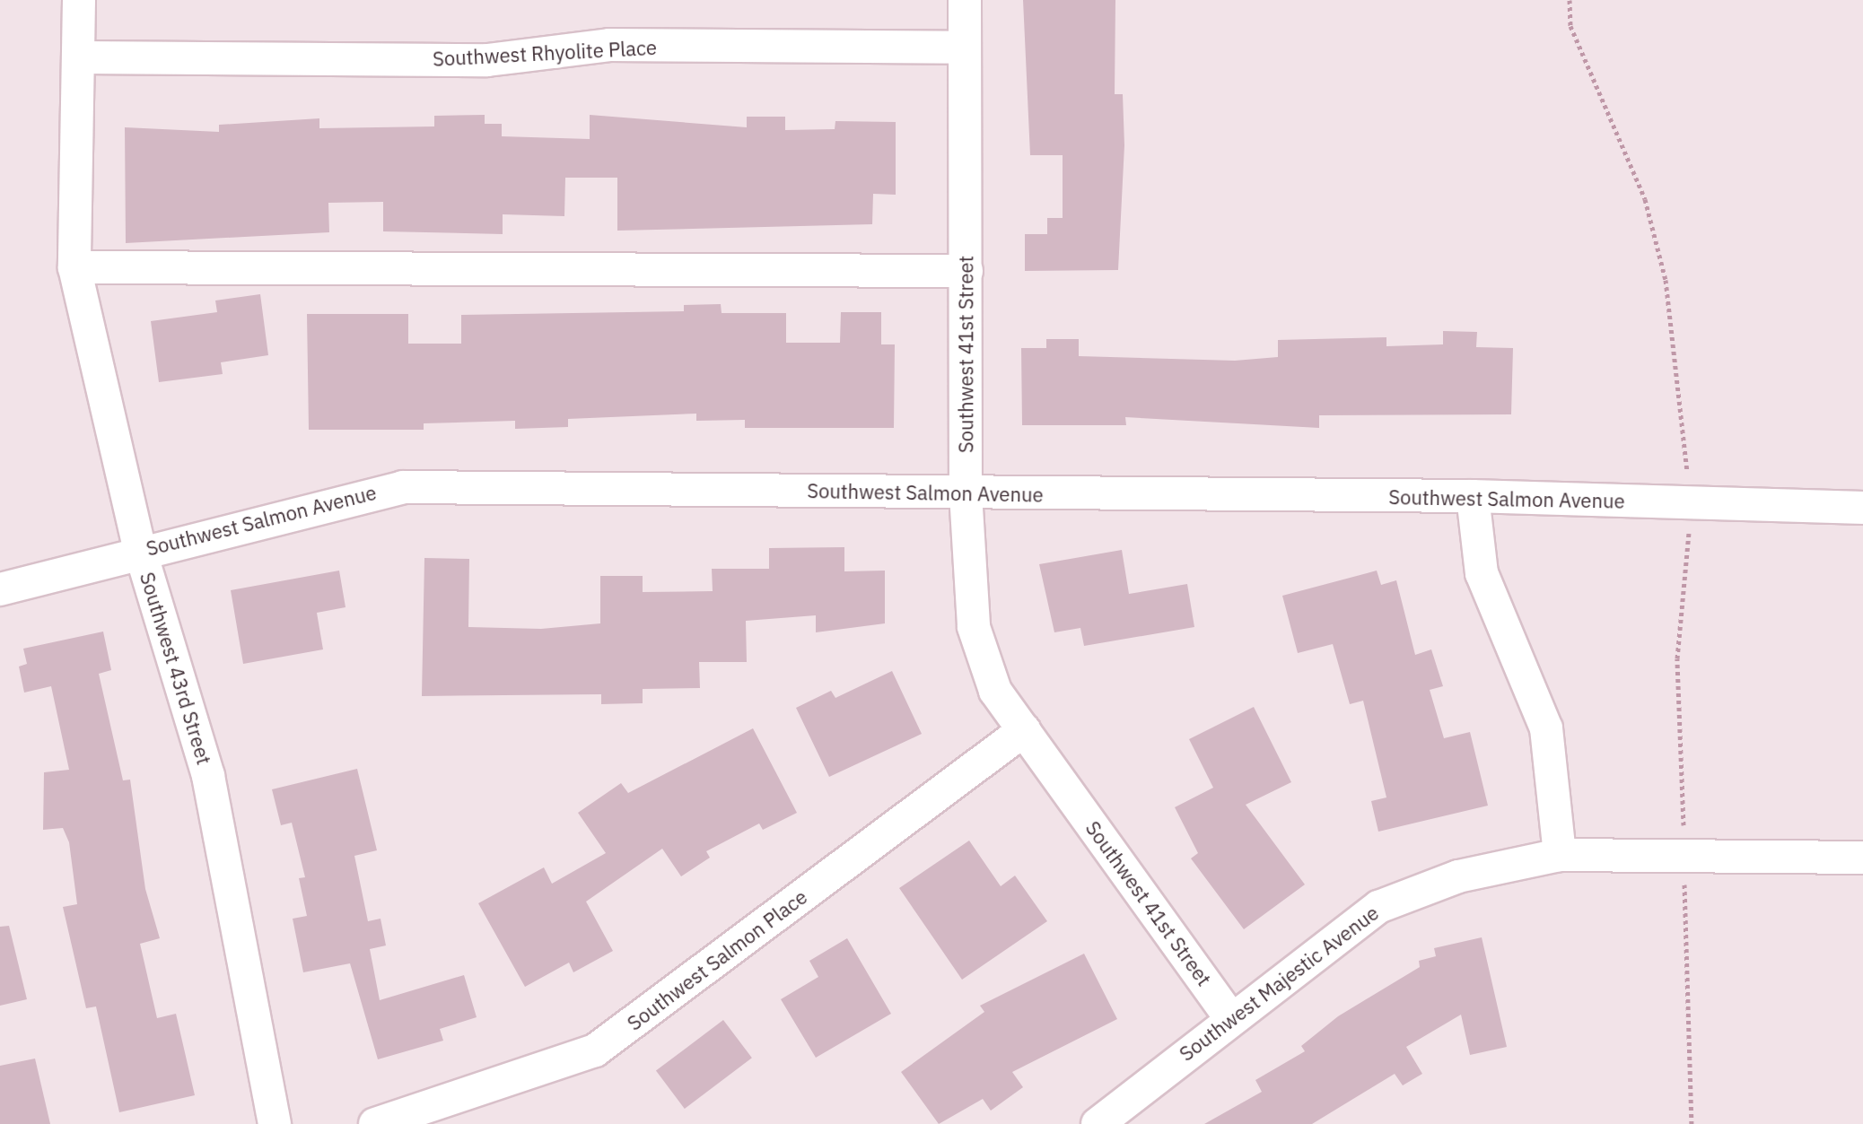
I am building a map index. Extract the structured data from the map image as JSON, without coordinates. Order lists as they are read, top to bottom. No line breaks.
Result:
{"streets":{"street":["Southwest Rhyolite Place","Southwest 41st Street","Southwest Salmon Avenue","Southwest 43rd Street","Southwest Salmon Place","Southwest Majestic Avenue"]},"crossings":[["Southwest Rhyolite Place","Southwest 41st Street"],["Southwest Rhyolite Place","Southwest 43rd Street"],["Southwest 41st Street","Southwest Salmon Avenue"],["Southwest 41st Street","Southwest Salmon Place"],["Southwest 41st Street","Southwest Majestic Avenue"],["Southwest Salmon Avenue","Southwest 43rd Street"]]}
